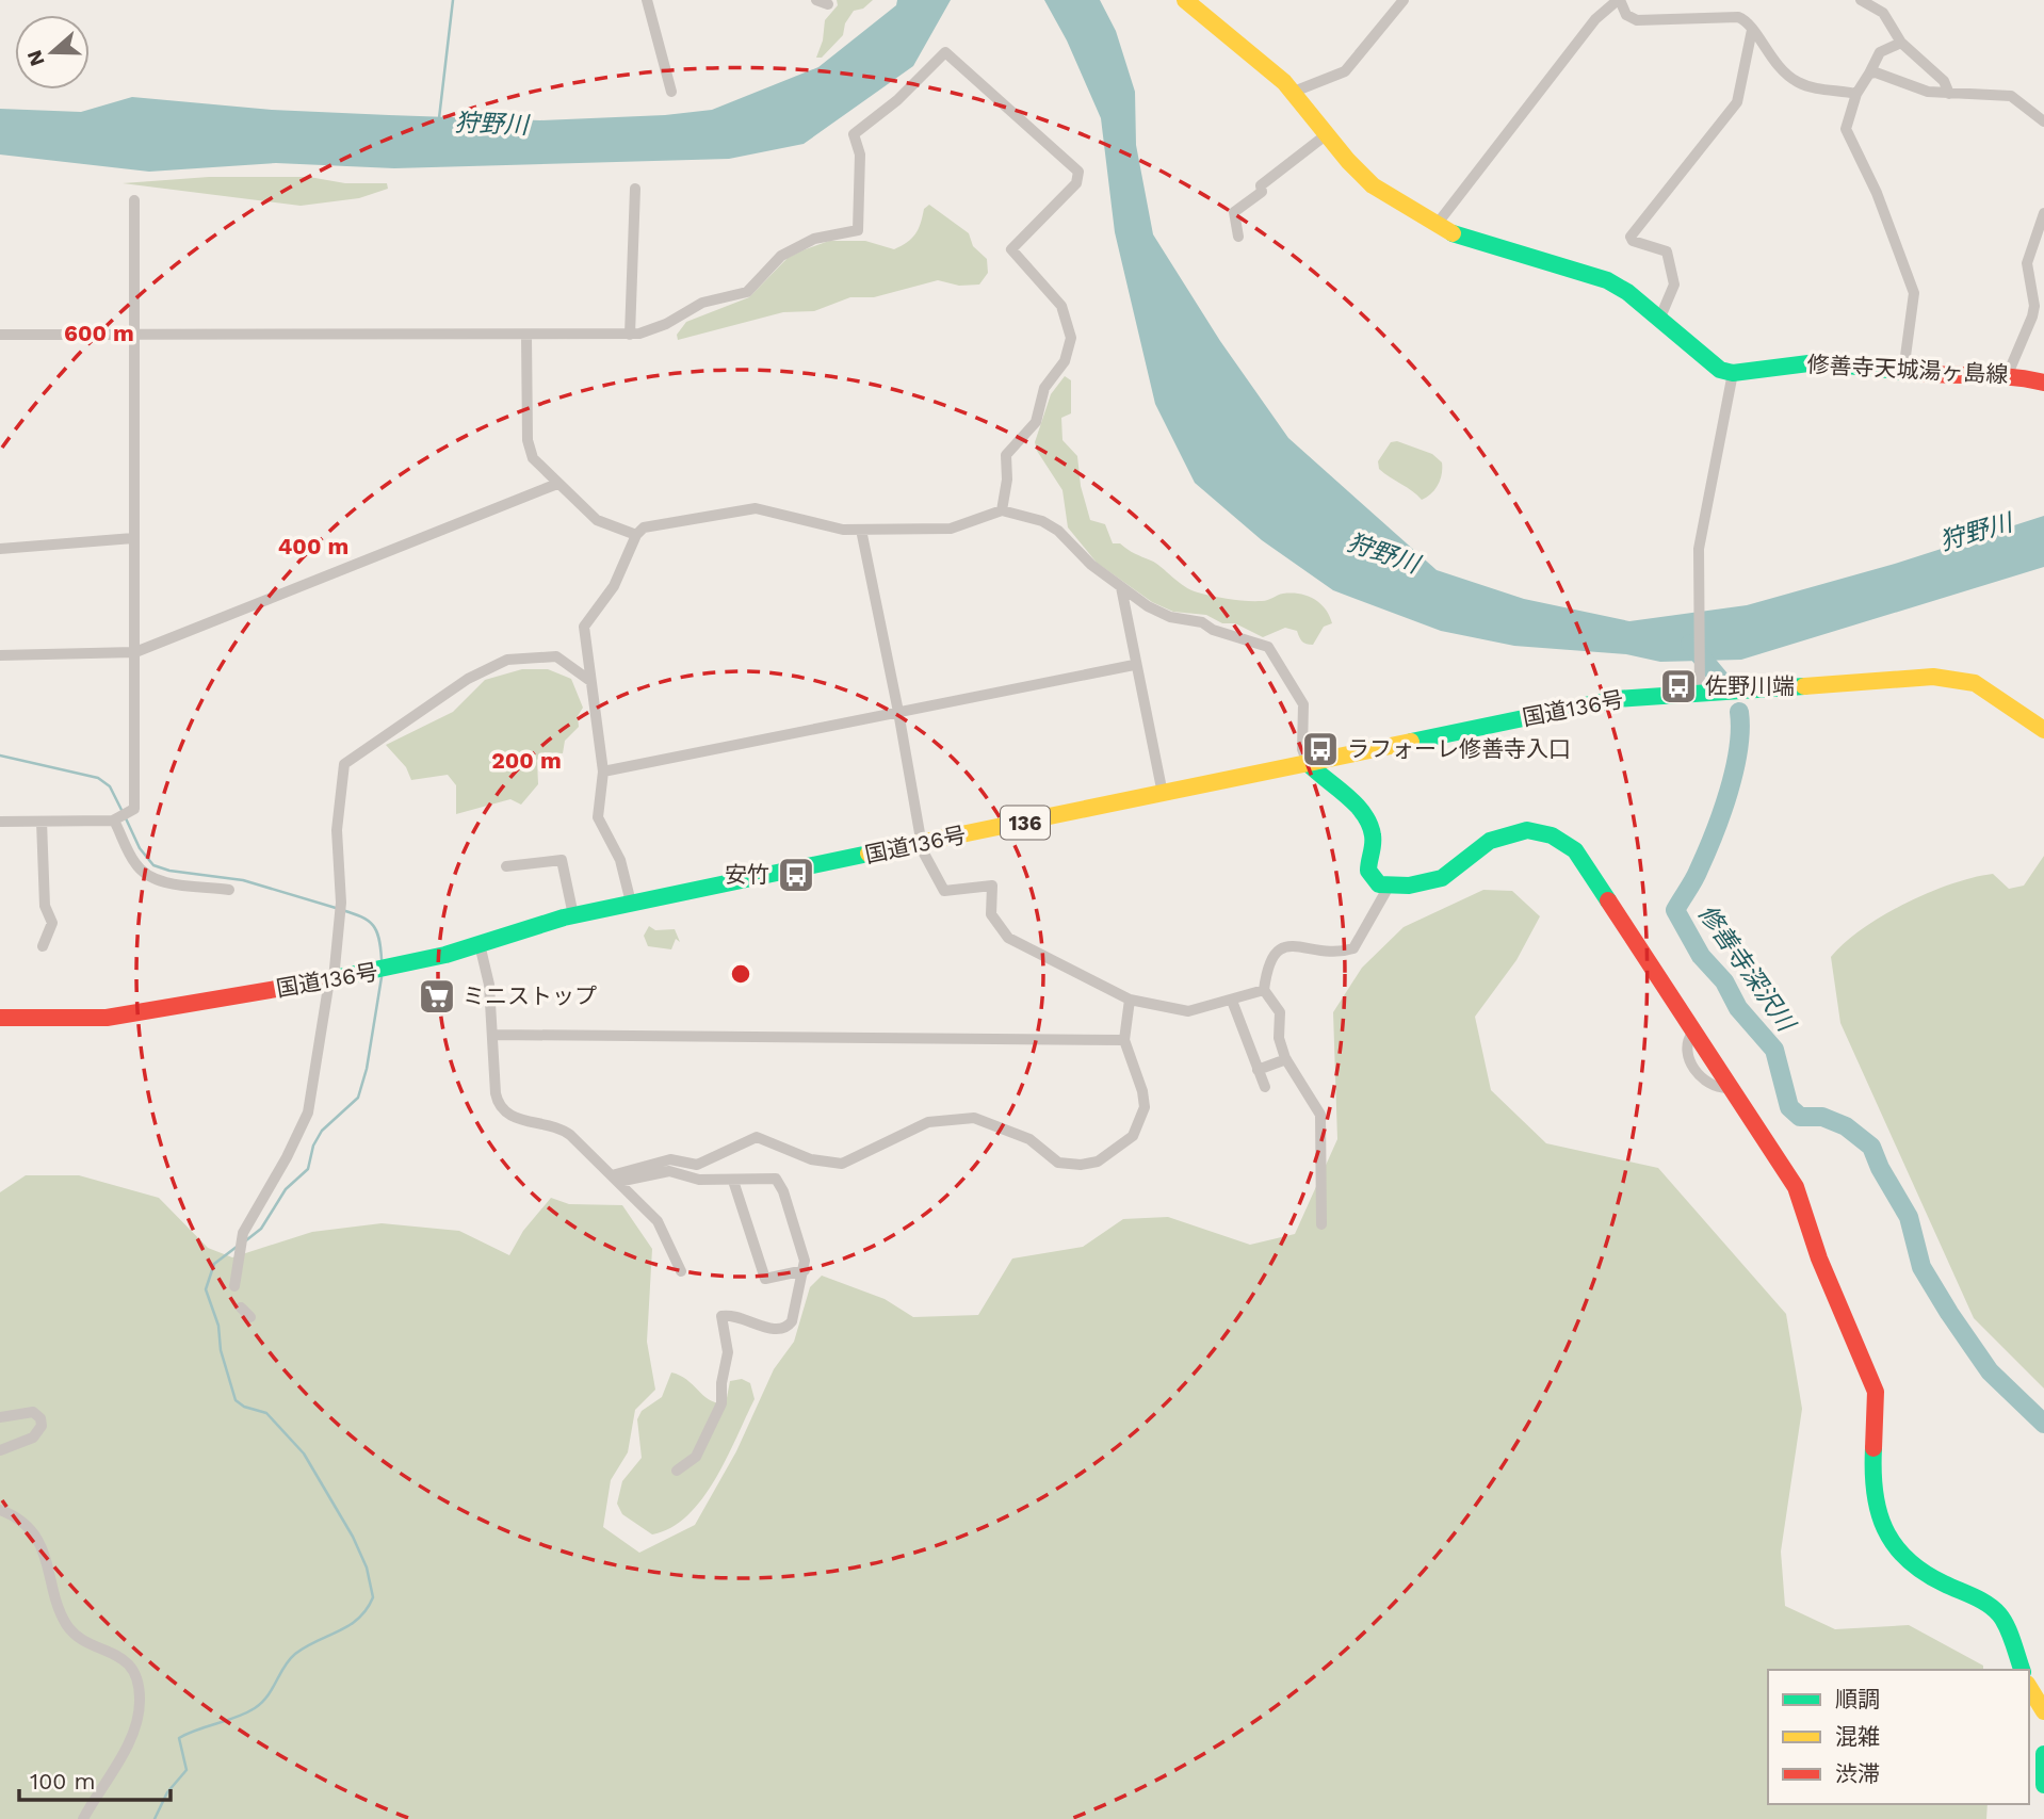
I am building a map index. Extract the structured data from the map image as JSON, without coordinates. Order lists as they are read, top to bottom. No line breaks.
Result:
{"streets":{"main road":["修善寺天城湯ヶ島線","国道136号","136"]},"water":["狩野川","修善寺深沢川"],"places":{"bus stop":["佐野川端","ラフォーレ修善寺入口","安竹"],"supermarket":["ミニストップ"]},"legend":["順調","混雑","渋滞"],"scale_bar":"100 m","north":"left","rings":["600 m","400 m","200 m"]}
